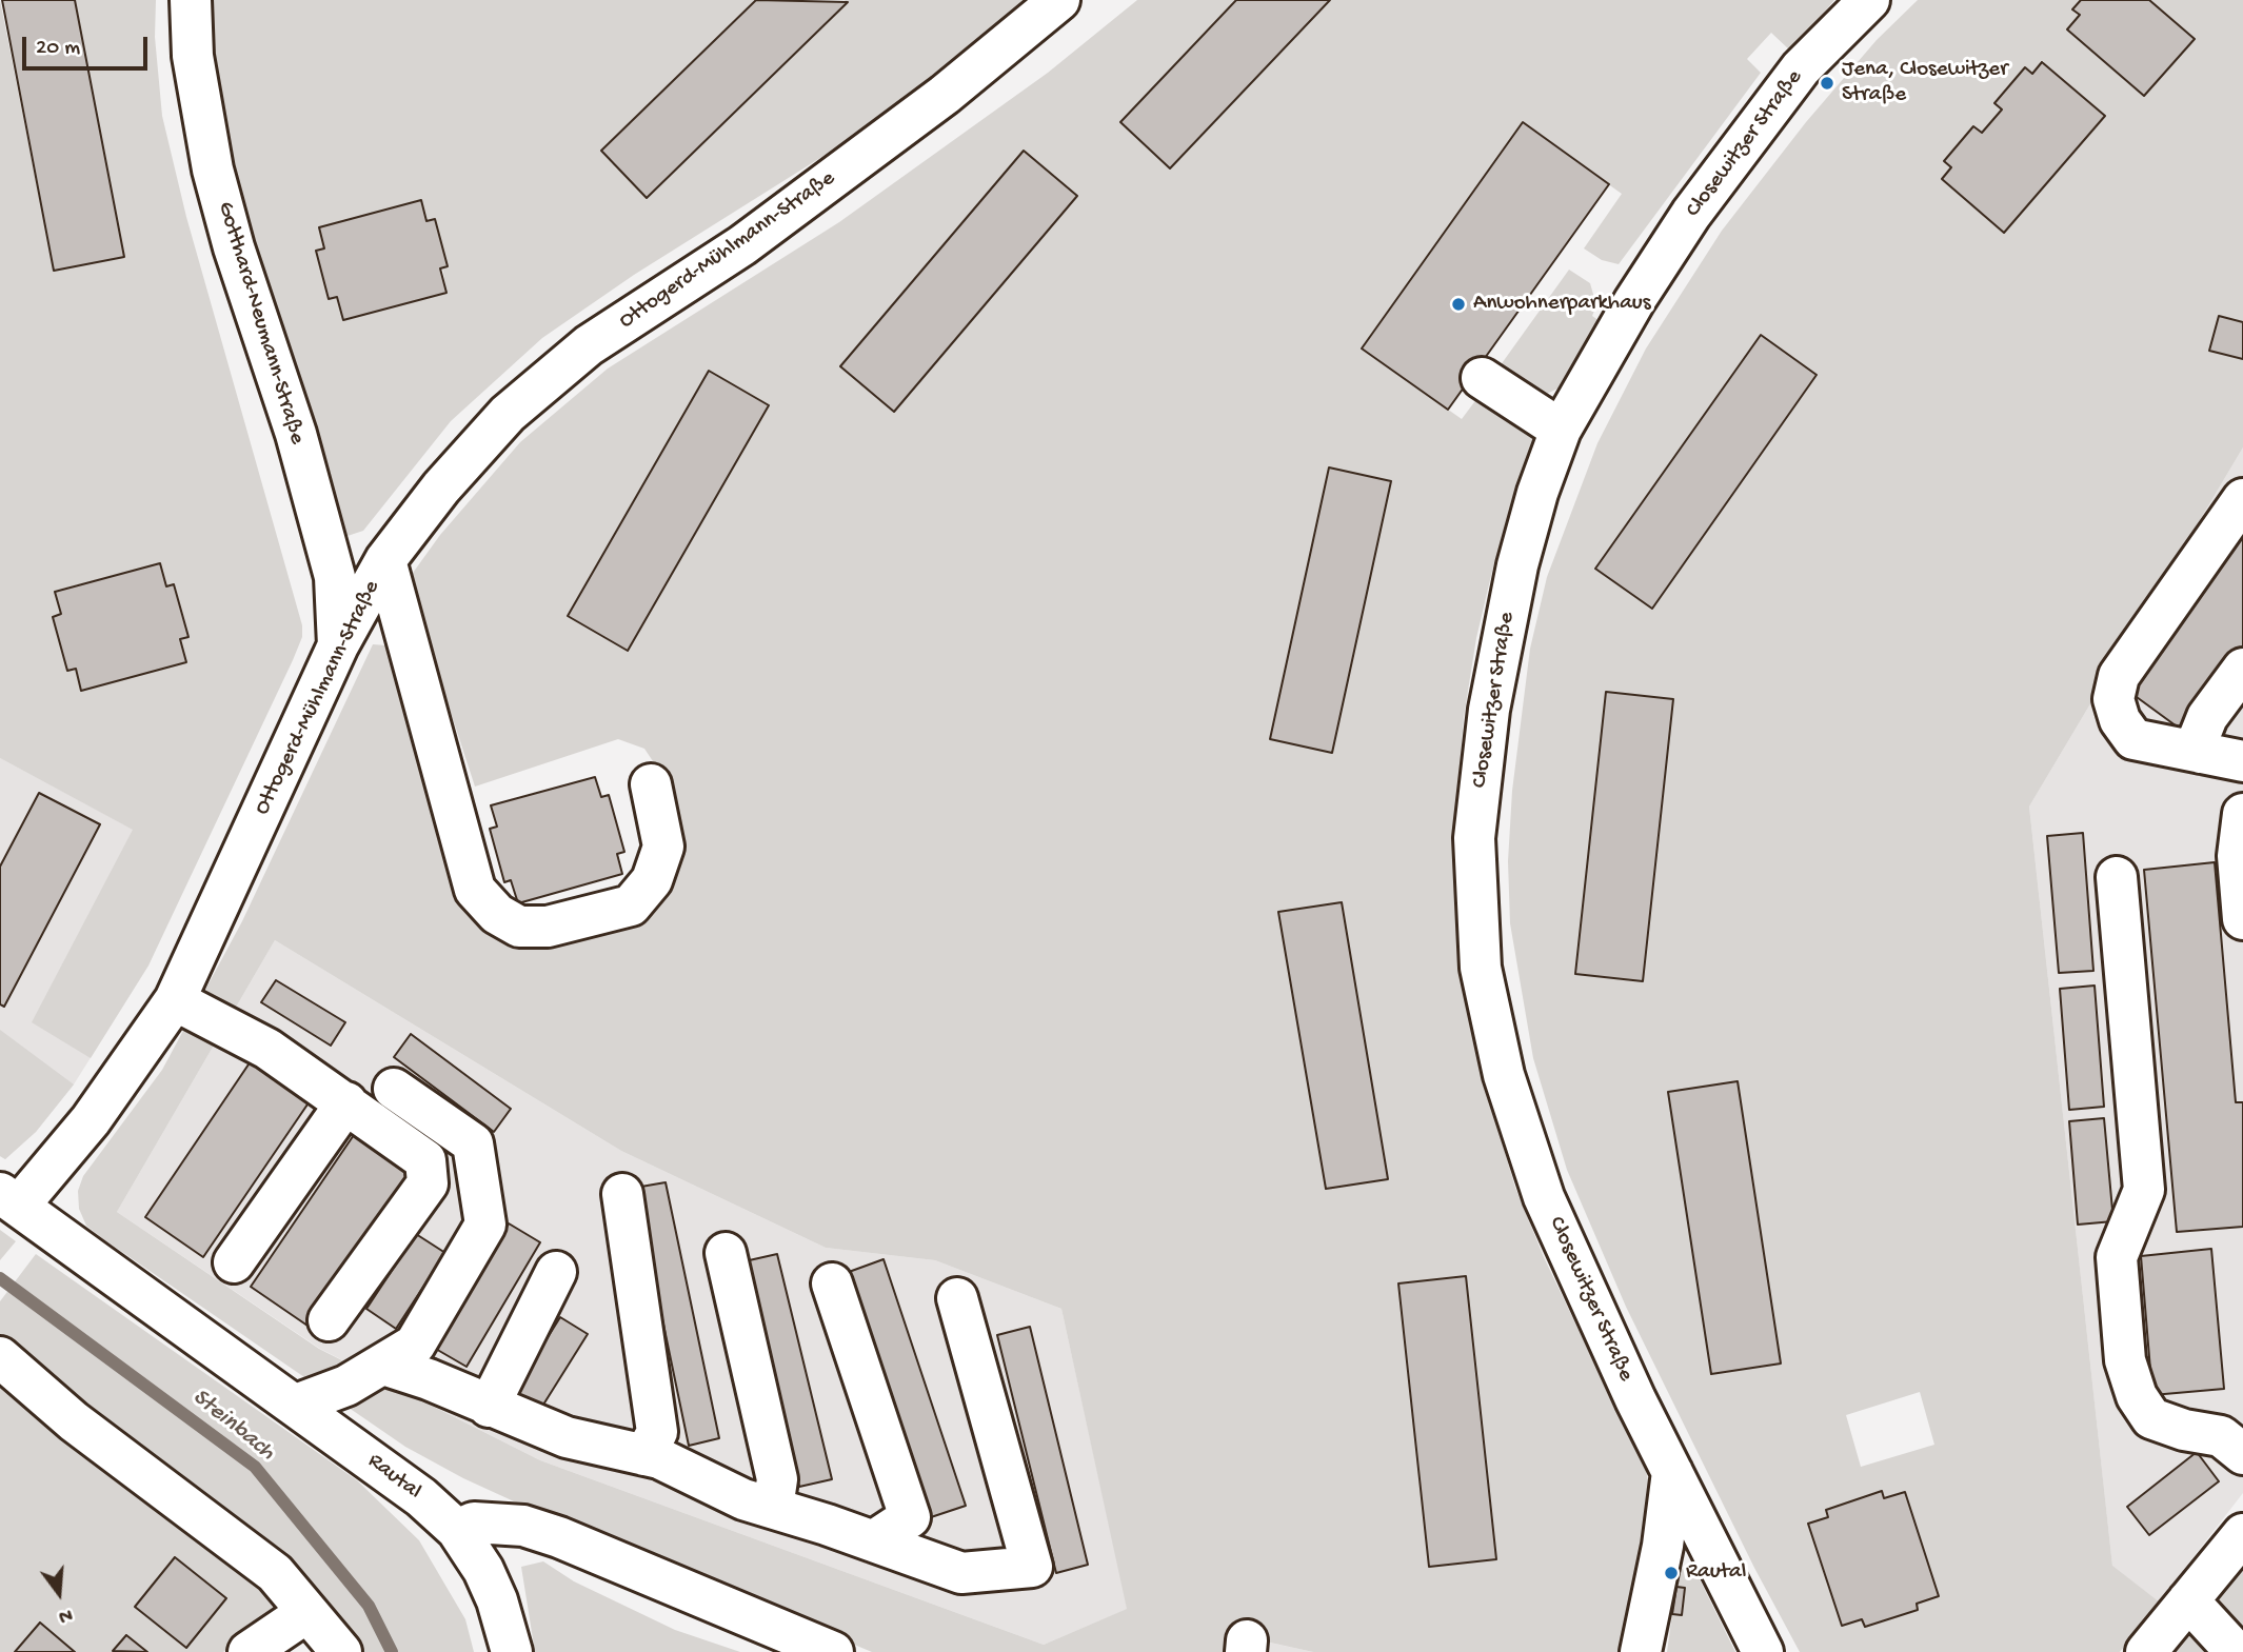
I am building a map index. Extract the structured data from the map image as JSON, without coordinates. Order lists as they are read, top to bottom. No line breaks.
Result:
{"streets":{"street":["Closewitzer Straße","Ottogerd-Mühlmann-Straße","Gotthard-Neumann-Straße","Rautal"]},"crossings":[["Ottogerd-Mühlmann-Straße","Gotthard-Neumann-Straße"],["Ottogerd-Mühlmann-Straße","Rautal"]],"water":["Steinbach"],"places":["Jena, Closewitzer Straße","Anwohnerparkhaus","Rautal"],"scale_bar":"20 m","north":"bottom"}
